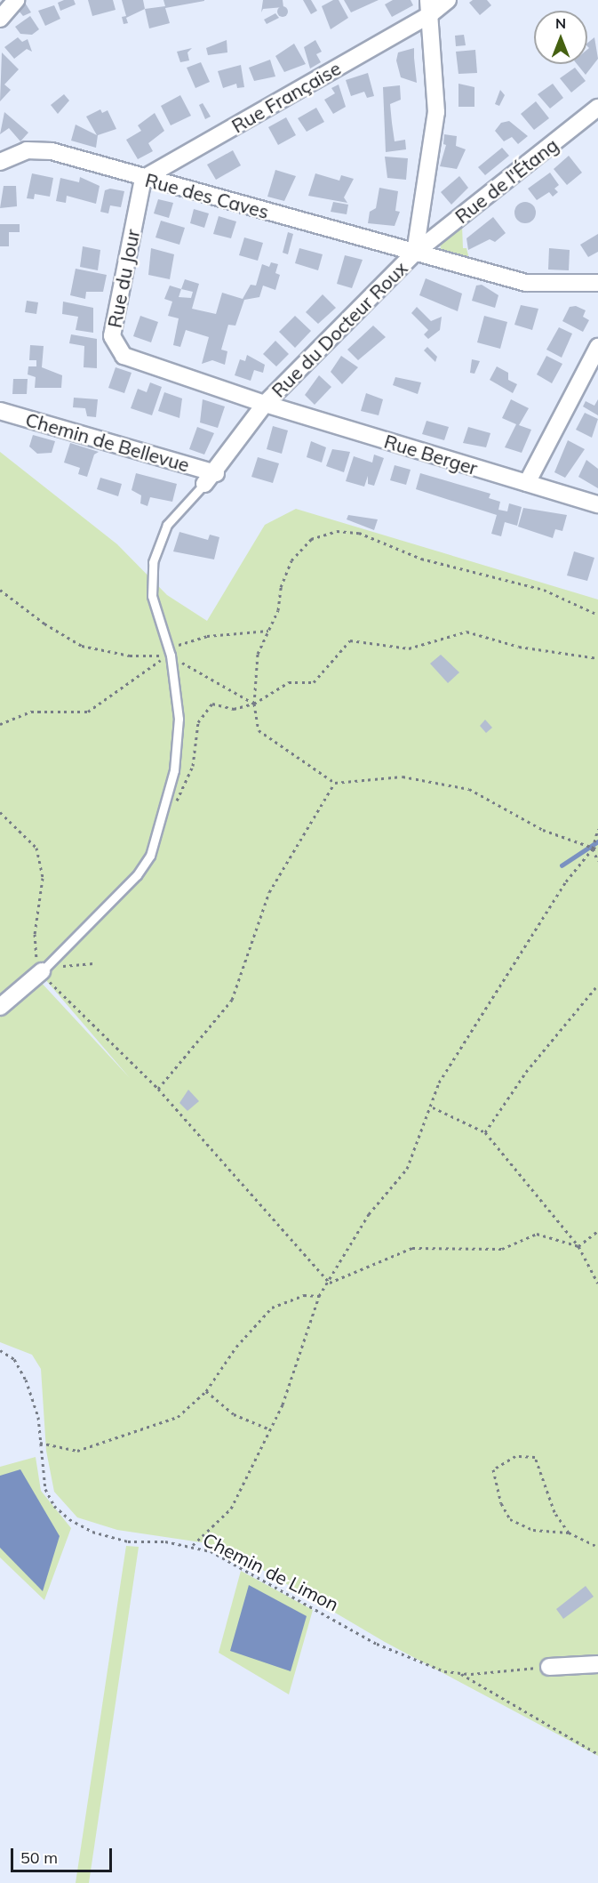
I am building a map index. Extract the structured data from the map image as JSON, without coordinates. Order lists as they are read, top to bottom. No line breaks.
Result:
{"streets":{"street":["Rue Française","Rue de l'Étang","Rue des Caves","Rue du Jour","Rue du Docteur Roux","Chemin de Bellevue","Rue Berger"],"path":["Chemin de Limon"]},"crossings":[["Rue Française","Rue des Caves"],["Rue Française","Rue du Jour"],["Rue Française","Rue du Docteur Roux"],["Rue de l'Étang","Rue des Caves"],["Rue de l'Étang","Rue du Docteur Roux"],["Rue des Caves","Rue du Jour"],["Rue des Caves","Rue du Docteur Roux"],["Rue du Jour","Rue du Docteur Roux"],["Rue du Jour","Rue Berger"],["Rue du Docteur Roux","Chemin de Bellevue"],["Rue du Docteur Roux","Rue Berger"]],"scale_bar":"50 m","north":"top"}
